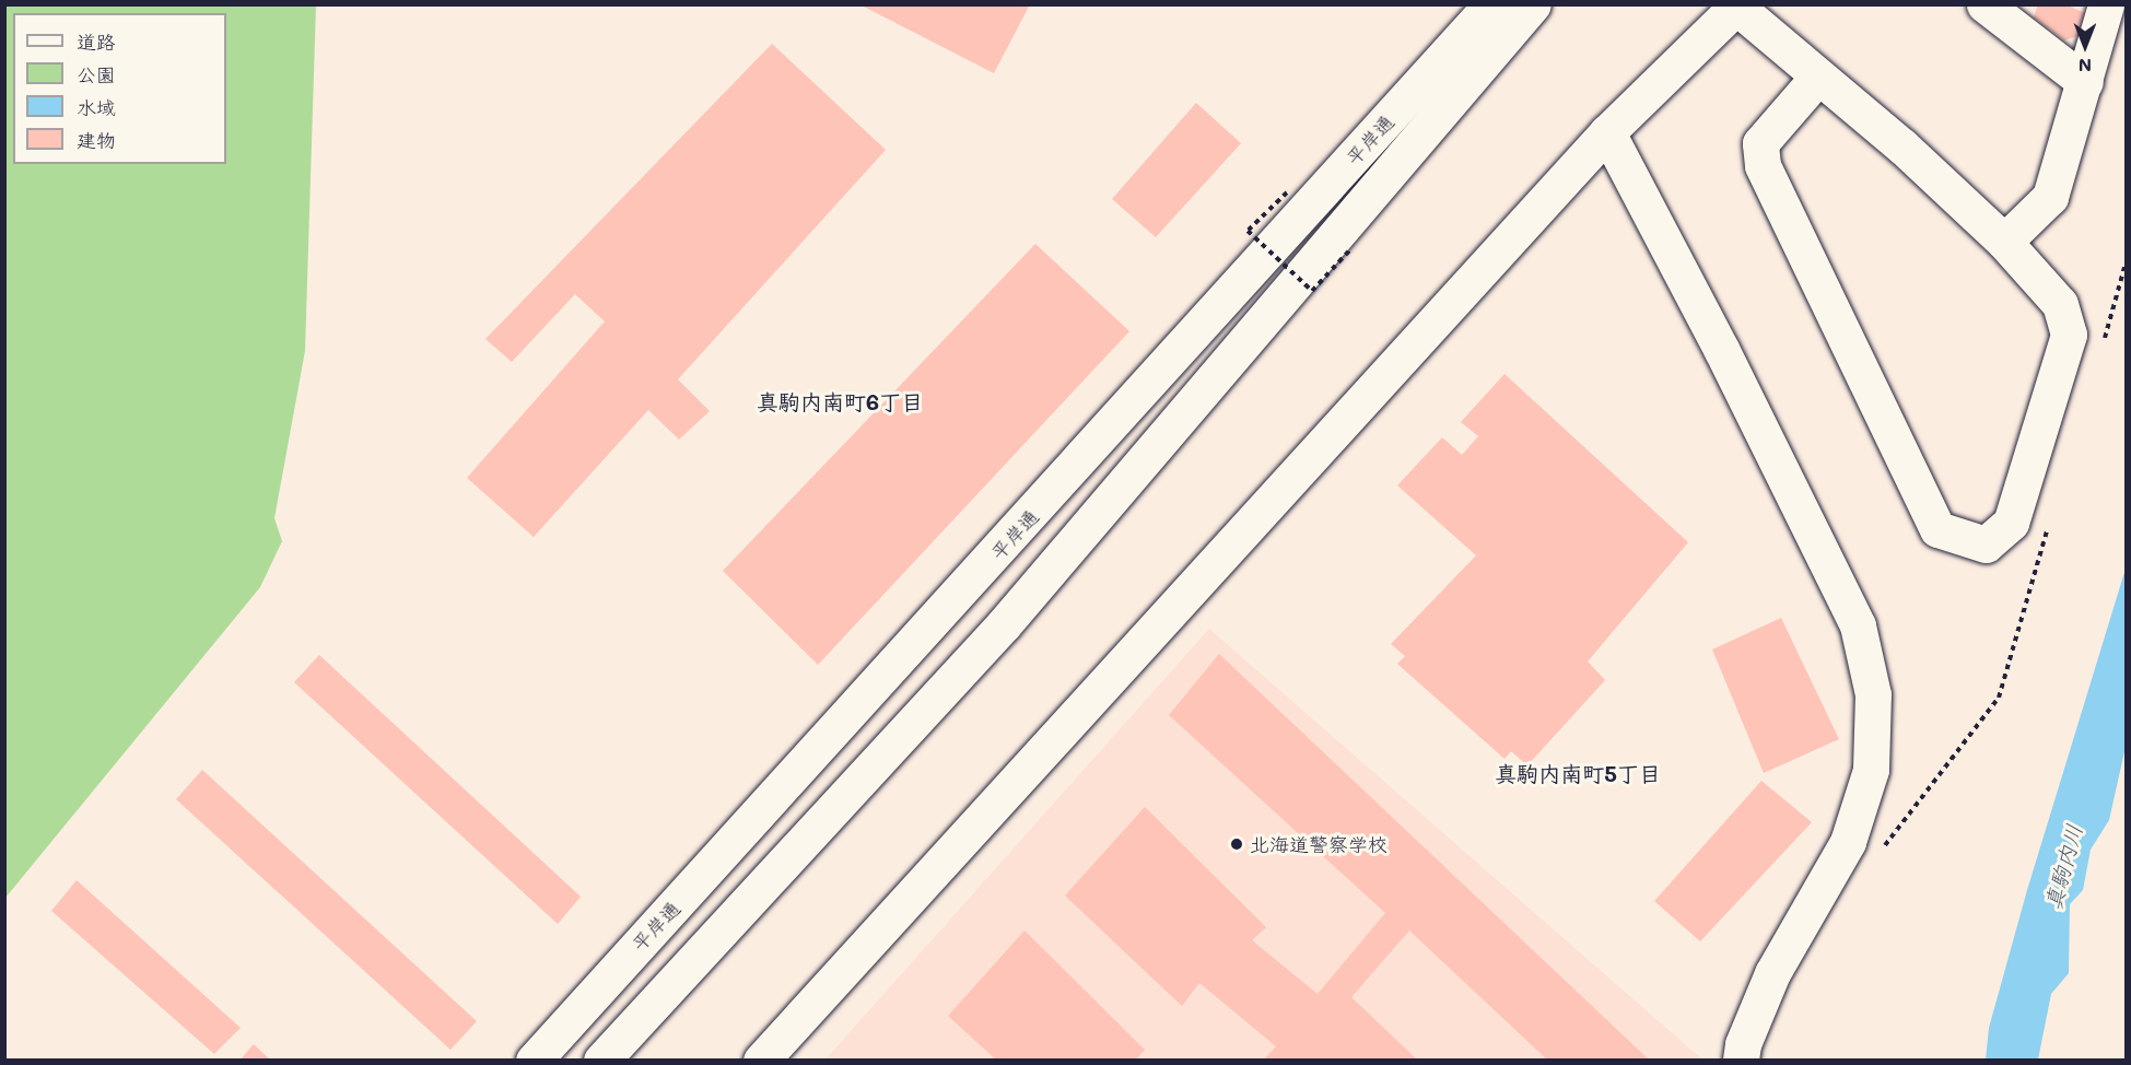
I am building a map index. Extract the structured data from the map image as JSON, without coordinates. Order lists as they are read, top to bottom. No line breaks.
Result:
{"streets":{"street":["平岸通"]},"districts":["真駒内南町6丁目","真駒内南町5丁目"],"water":["真駒内川"],"places":["北海道警察学校"],"legend":["道路","公園","水域","建物"],"north":"bottom"}
